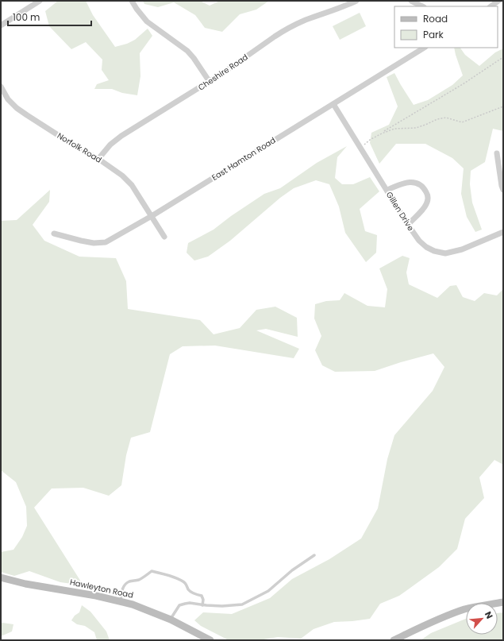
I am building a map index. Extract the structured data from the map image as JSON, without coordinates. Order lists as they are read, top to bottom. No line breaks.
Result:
{"streets":{"street":["Cheshire Road","Norfolk Road","East Hamton Road","Gillen Drive","Hawleyton Road"]},"crossings":[["Cheshire Road","Norfolk Road"],["Norfolk Road","East Hamton Road"],["East Hamton Road","Gillen Drive"]],"legend":["Road","Park"],"scale_bar":"100 m","north":"top right"}
